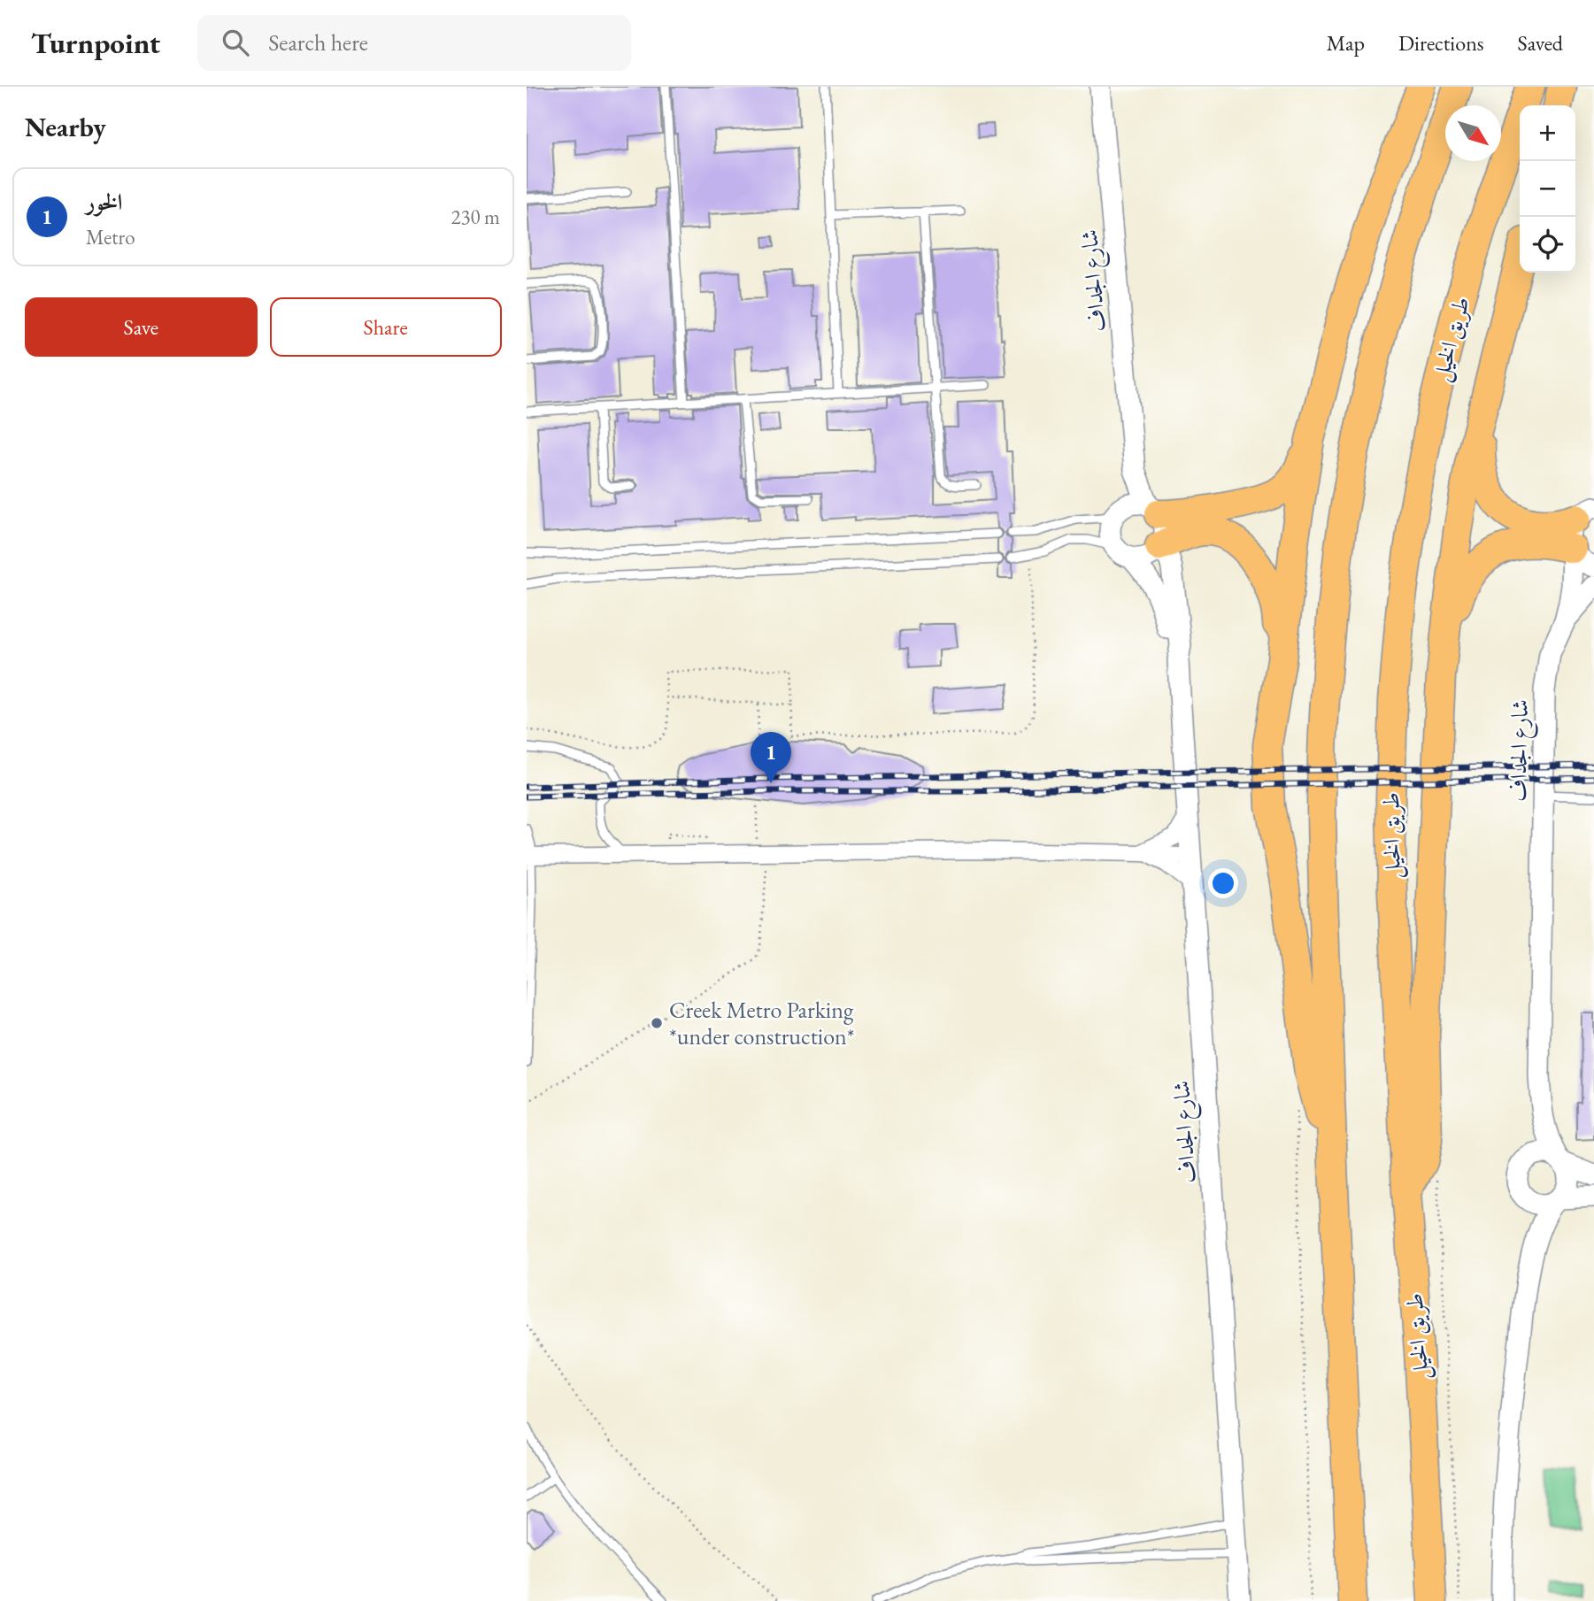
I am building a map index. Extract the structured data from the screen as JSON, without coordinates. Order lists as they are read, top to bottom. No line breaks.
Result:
{"streets":{"highway":["طريق الخيل"],"street":["شارع الجداف"]},"places":["Creek Metro Parking *under construction*"],"north":"bottom right","page":{"header":"Turnpoint","search":"Search here","nav":["Map","Directions","Saved"],"heading":"Nearby","map_buttons":["+","−"],"list":[{"mark":"1","name":"الخور","note":"Metro","value":"230 m"}],"buttons":["Save","Share"],"pins":"1"}}
